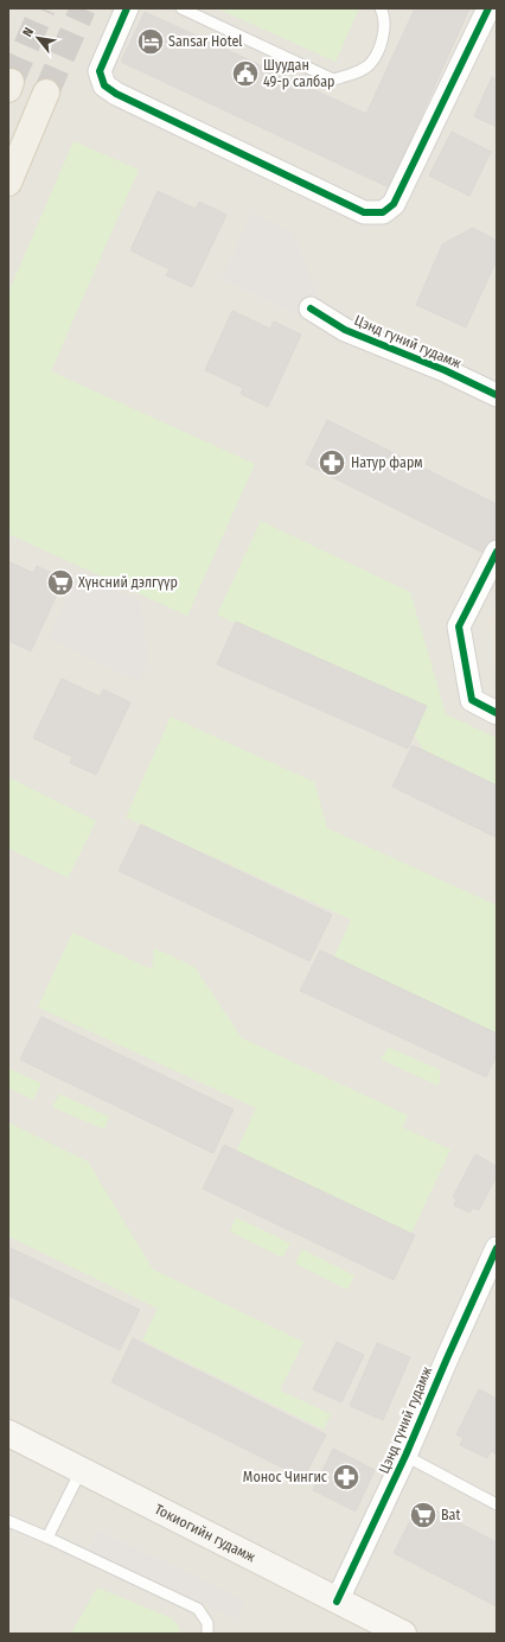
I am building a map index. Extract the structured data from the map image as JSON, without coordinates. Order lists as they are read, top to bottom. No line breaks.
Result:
{"streets":{"main road":["Токиогийн гудамж"],"street":["Цэнд гүний гудамж"]},"crossings":[["Цэнд гүний гудамж","Токиогийн гудамж"]],"places":{"hotel":["Sansar Hotel"],"public building":["Шуудан 49-р салбар"],"pharmacy":["Натур фарм","Монос Чингис"],"supermarket":["Хүнсний дэлгүүр","Bat"]},"north":"top left"}
